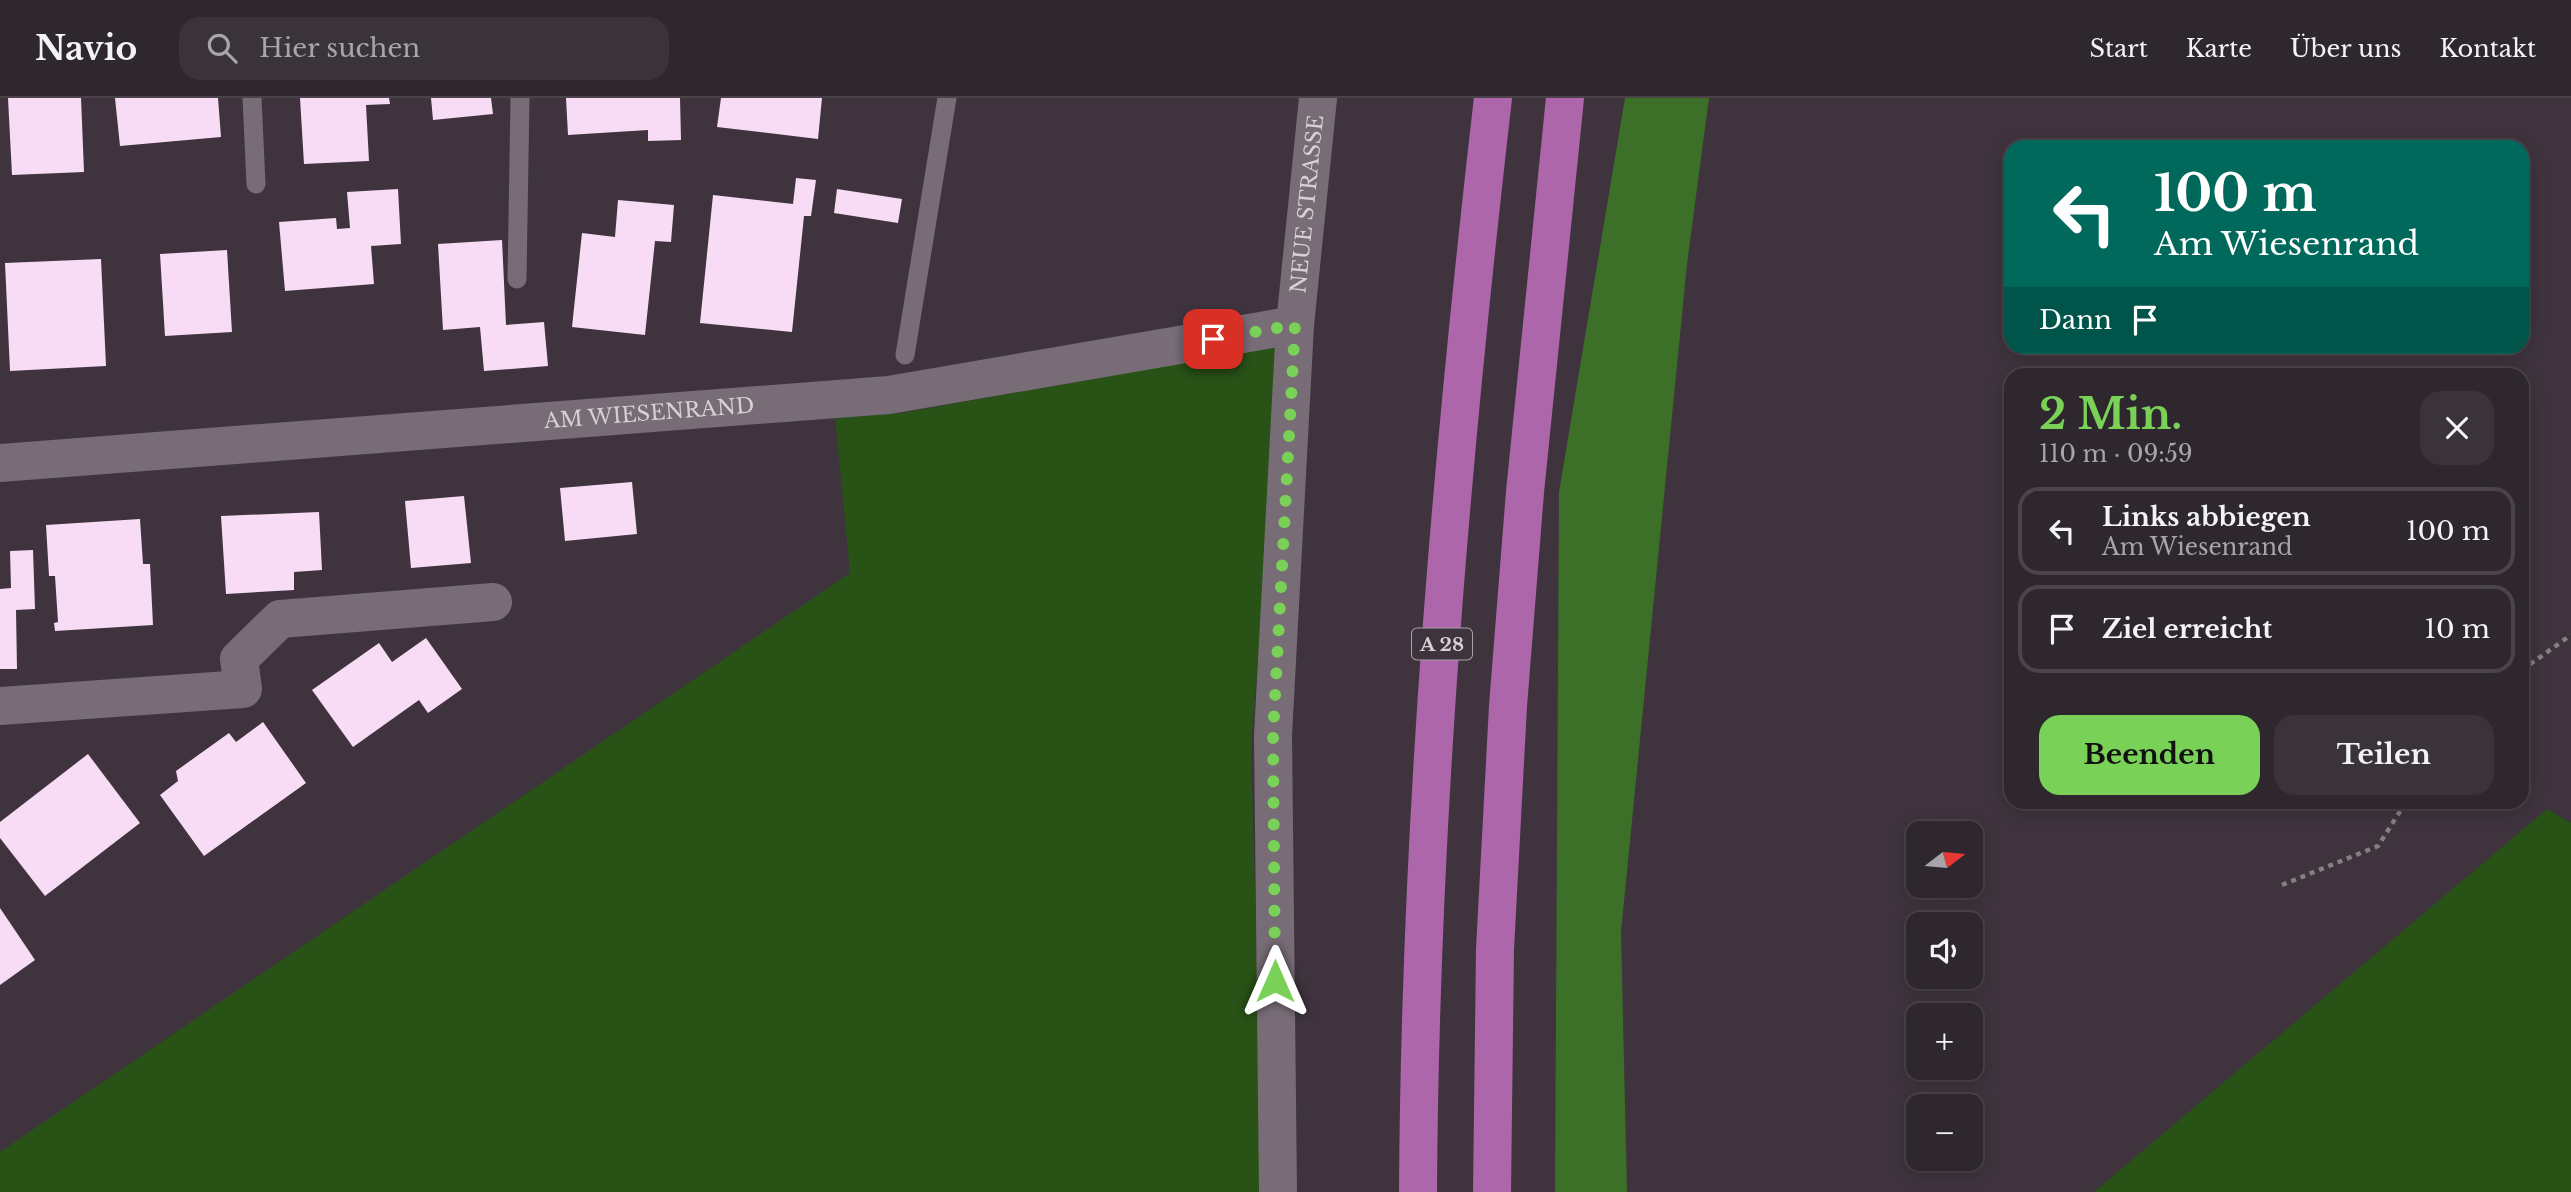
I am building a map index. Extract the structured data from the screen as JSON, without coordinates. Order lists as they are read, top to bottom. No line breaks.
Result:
{"streets":{"highway":["A 28"],"street":["NEUE STRASSE","AM WIESENRAND"]},"crossings":[["NEUE STRASSE","AM WIESENRAND"]],"north":"right","page":{"header":"Navio","search":"Hier suchen","nav":["Start","Karte","Über uns","Kontakt"],"turn":["100 m","Am Wiesenrand"],"then":"Dann","heading":["2 Min.","110 m · 09:59"],"list":[{"name":"Links abbiegen","note":"Am Wiesenrand","value":"100 m"},{"name":"Ziel erreicht","value":"10 m"}],"buttons":["Beenden","Teilen"],"map_buttons":["+","−"]}}
